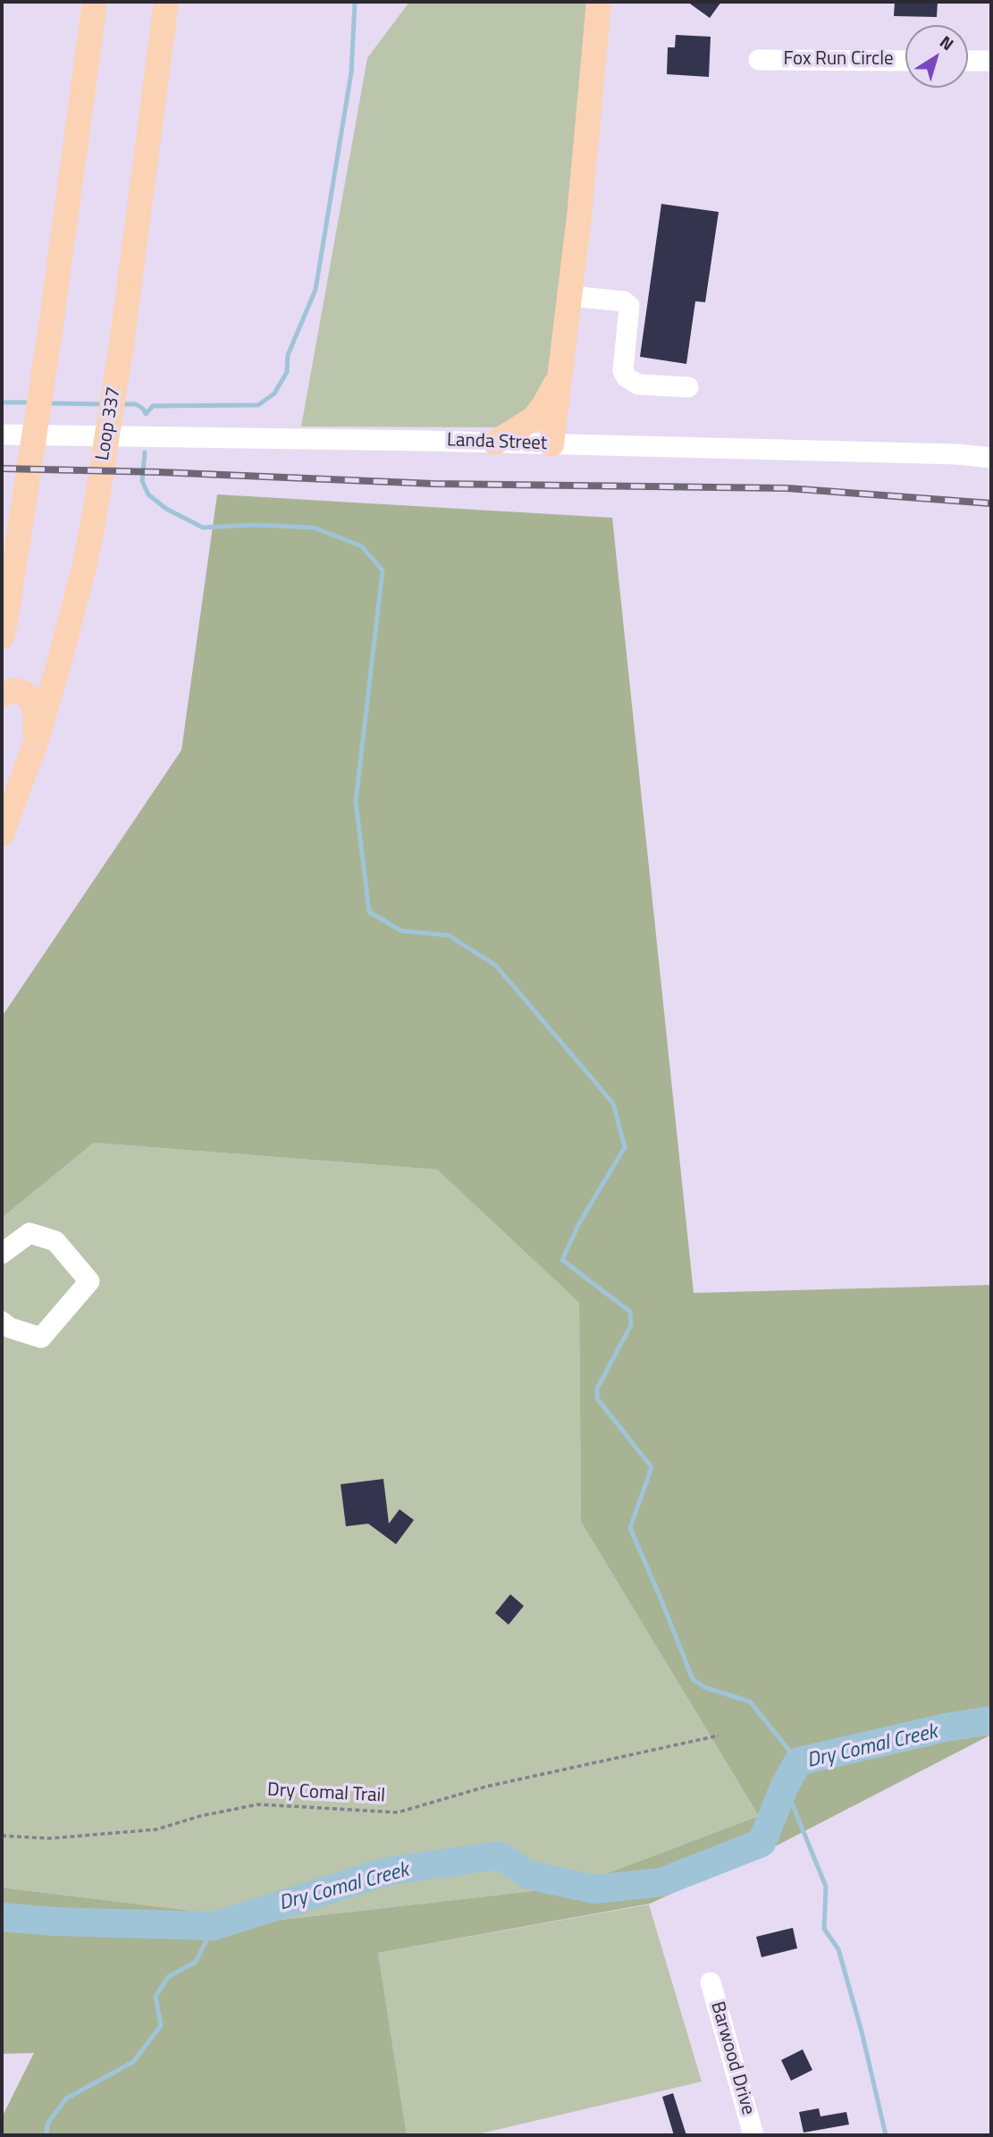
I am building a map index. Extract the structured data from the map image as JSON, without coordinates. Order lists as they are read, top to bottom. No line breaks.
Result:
{"streets":{"main road":["Loop 337"],"street":["Fox Run Circle","Landa Street","Barwood Drive"],"path":["Dry Comal Trail"]},"water":["Dry Comal Creek"],"north":"top right"}
